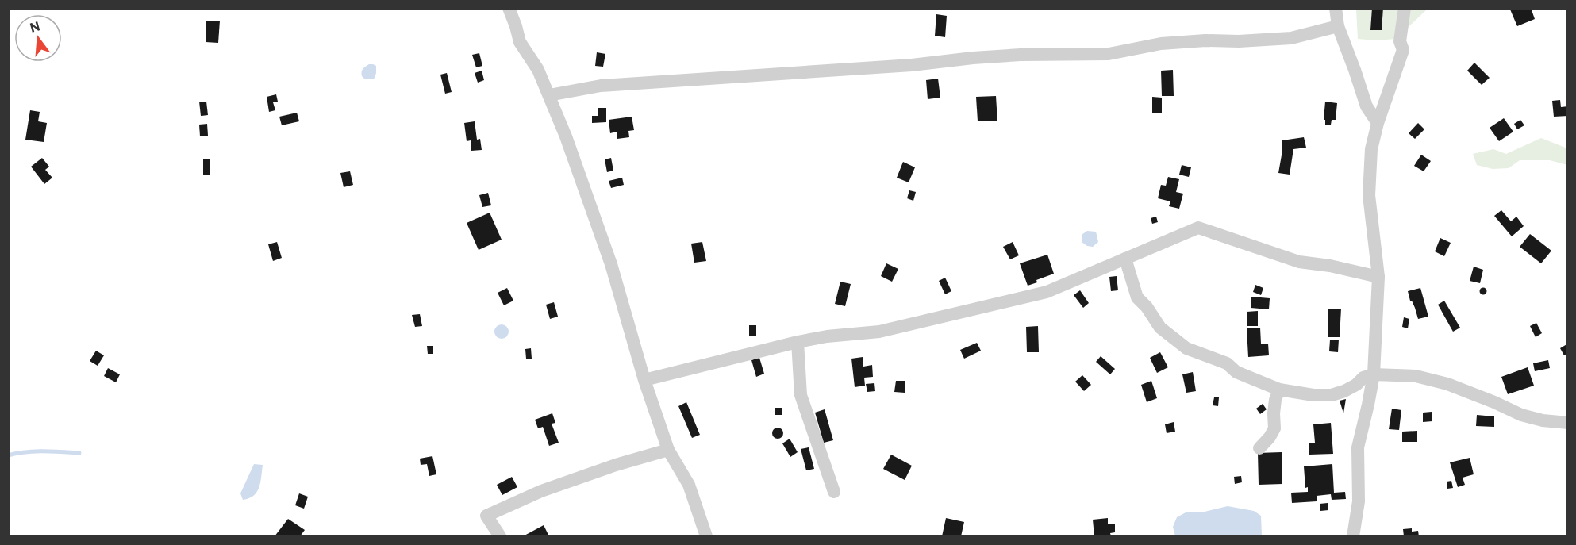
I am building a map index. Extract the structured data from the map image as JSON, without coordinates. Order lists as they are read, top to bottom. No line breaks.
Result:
{"north":"top"}
